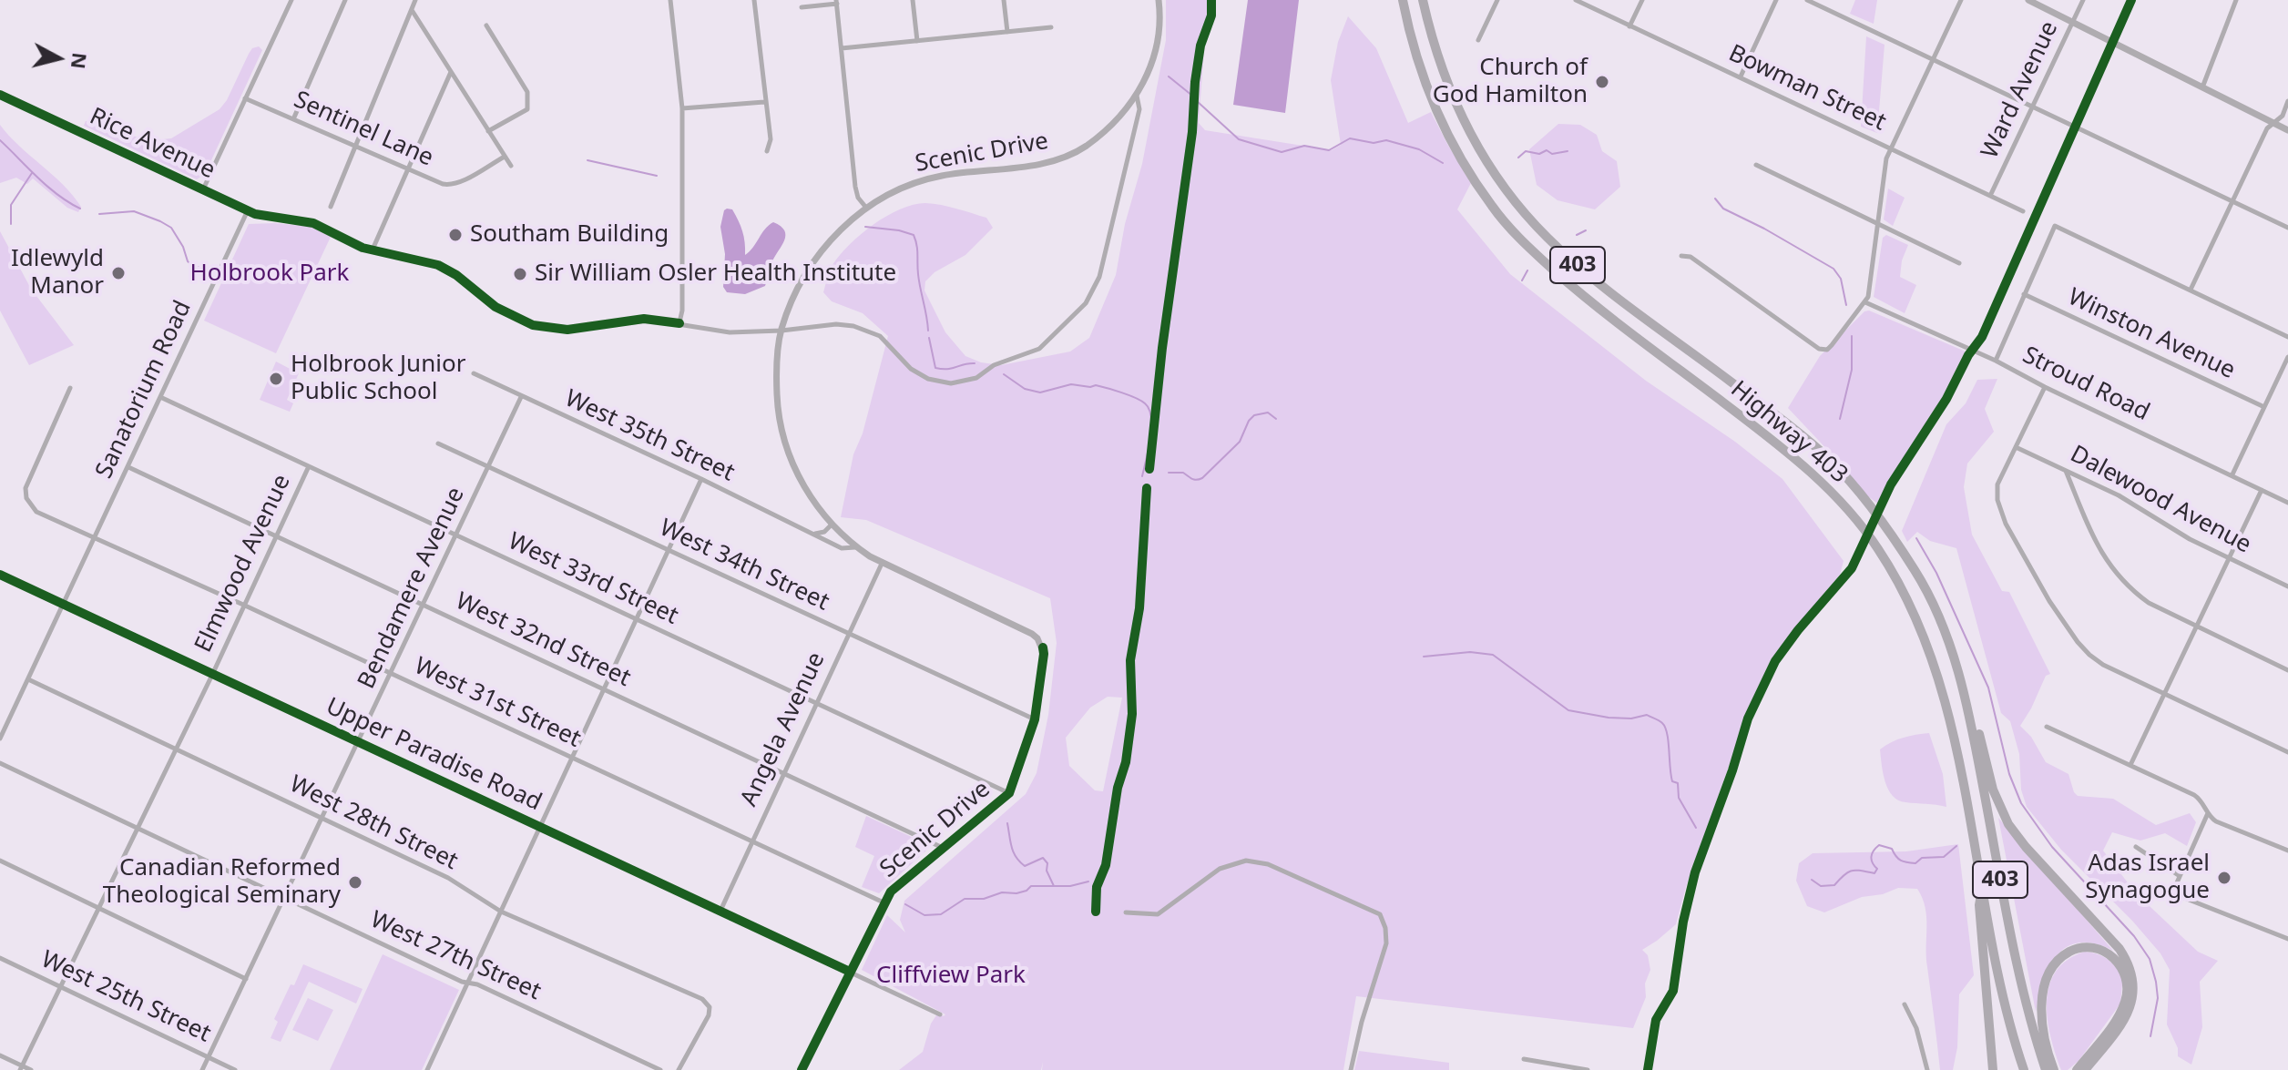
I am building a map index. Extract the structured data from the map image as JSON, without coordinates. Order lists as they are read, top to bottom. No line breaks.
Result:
{"streets":{"highway":["403","Highway 403"],"street":["Bowman Street","Ward Avenue","Sentinel Lane","Rice Avenue","Scenic Drive","Winston Avenue","Stroud Road","Sanatorium Road","West 35th Street","Dalewood Avenue","Elmwood Avenue","West 34th Street","West 33rd Street","Bendamere Avenue","West 32nd Street","West 31st Street","Angela Avenue","Upper Paradise Road","West 28th Street","West 27th Street","West 25th Street"]},"crossings":[["Bowman Street","Ward Avenue"],["Rice Avenue","Sanatorium Road"],["Scenic Drive","West 35th Street"],["Scenic Drive","West 34th Street"],["Scenic Drive","West 33rd Street"],["Scenic Drive","West 32nd Street"],["Scenic Drive","West 31st Street"],["Scenic Drive","Angela Avenue"],["Scenic Drive","Upper Paradise Road"],["Sanatorium Road","West 33rd Street"],["Sanatorium Road","West 32nd Street"],["Sanatorium Road","West 31st Street"],["Sanatorium Road","Upper Paradise Road"],["Sanatorium Road","West 28th Street"],["West 35th Street","Bendamere Avenue"],["Elmwood Avenue","West 33rd Street"],["Elmwood Avenue","West 32nd Street"],["Elmwood Avenue","West 31st Street"],["Elmwood Avenue","Upper Paradise Road"],["Elmwood Avenue","West 28th Street"],["Elmwood Avenue","West 27th Street"],["Elmwood Avenue","West 25th Street"],["West 34th Street","Bendamere Avenue"],["West 34th Street","Angela Avenue"],["West 33rd Street","Bendamere Avenue"],["West 33rd Street","Angela Avenue"],["Bendamere Avenue","West 32nd Street"],["Bendamere Avenue","West 31st Street"],["Bendamere Avenue","Upper Paradise Road"],["Bendamere Avenue","West 28th Street"],["Bendamere Avenue","West 27th Street"],["Bendamere Avenue","West 25th Street"],["West 32nd Street","Angela Avenue"],["West 31st Street","Angela Avenue"],["Angela Avenue","Upper Paradise Road"]],"parks":["Holbrook Park","Cliffview Park"],"places":["Church of God Hamilton","Southam Building","Idlewyld Manor","Sir William Osler Health Institute","Holbrook Junior Public School","Adas Israel Synagogue","Canadian Reformed Theological Seminary"],"north":"right"}
